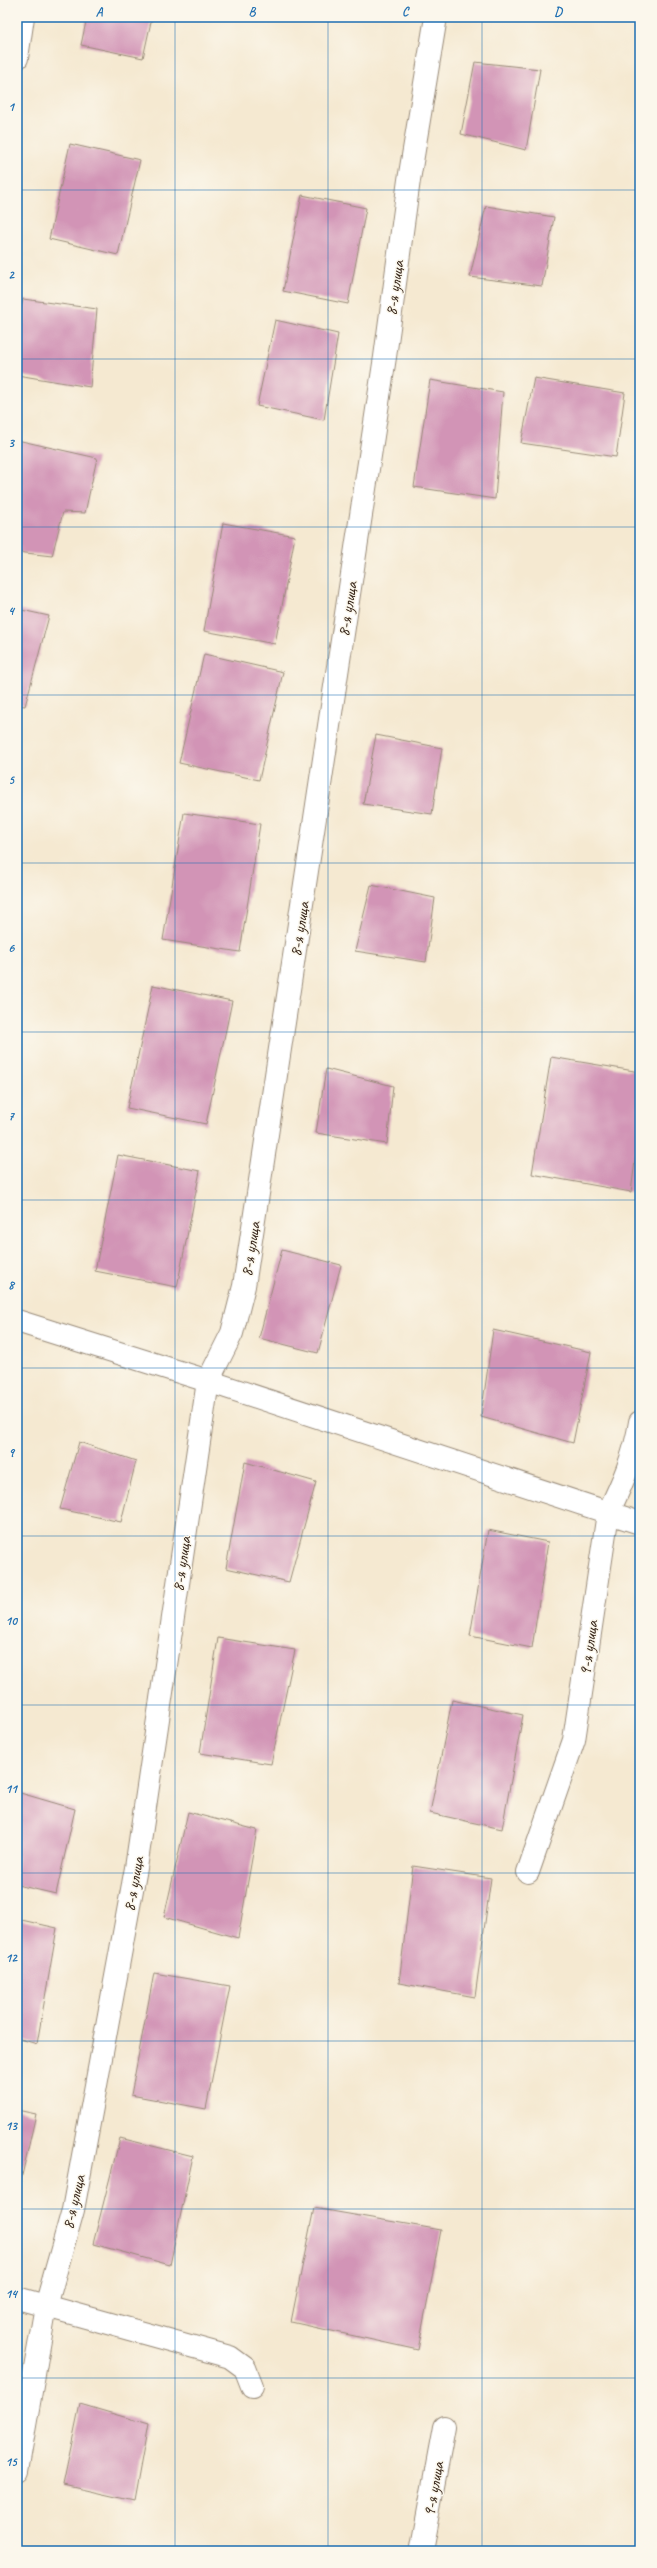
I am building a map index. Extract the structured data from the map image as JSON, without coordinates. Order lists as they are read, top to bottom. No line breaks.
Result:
{"streets":{"street":["8-я улица","9-я улица"]},"grid":{"columns":["A","B","C","D"],"rows":["1","2","3","4","5","6","7","8","9","10","11","12","13","14","15"]}}
